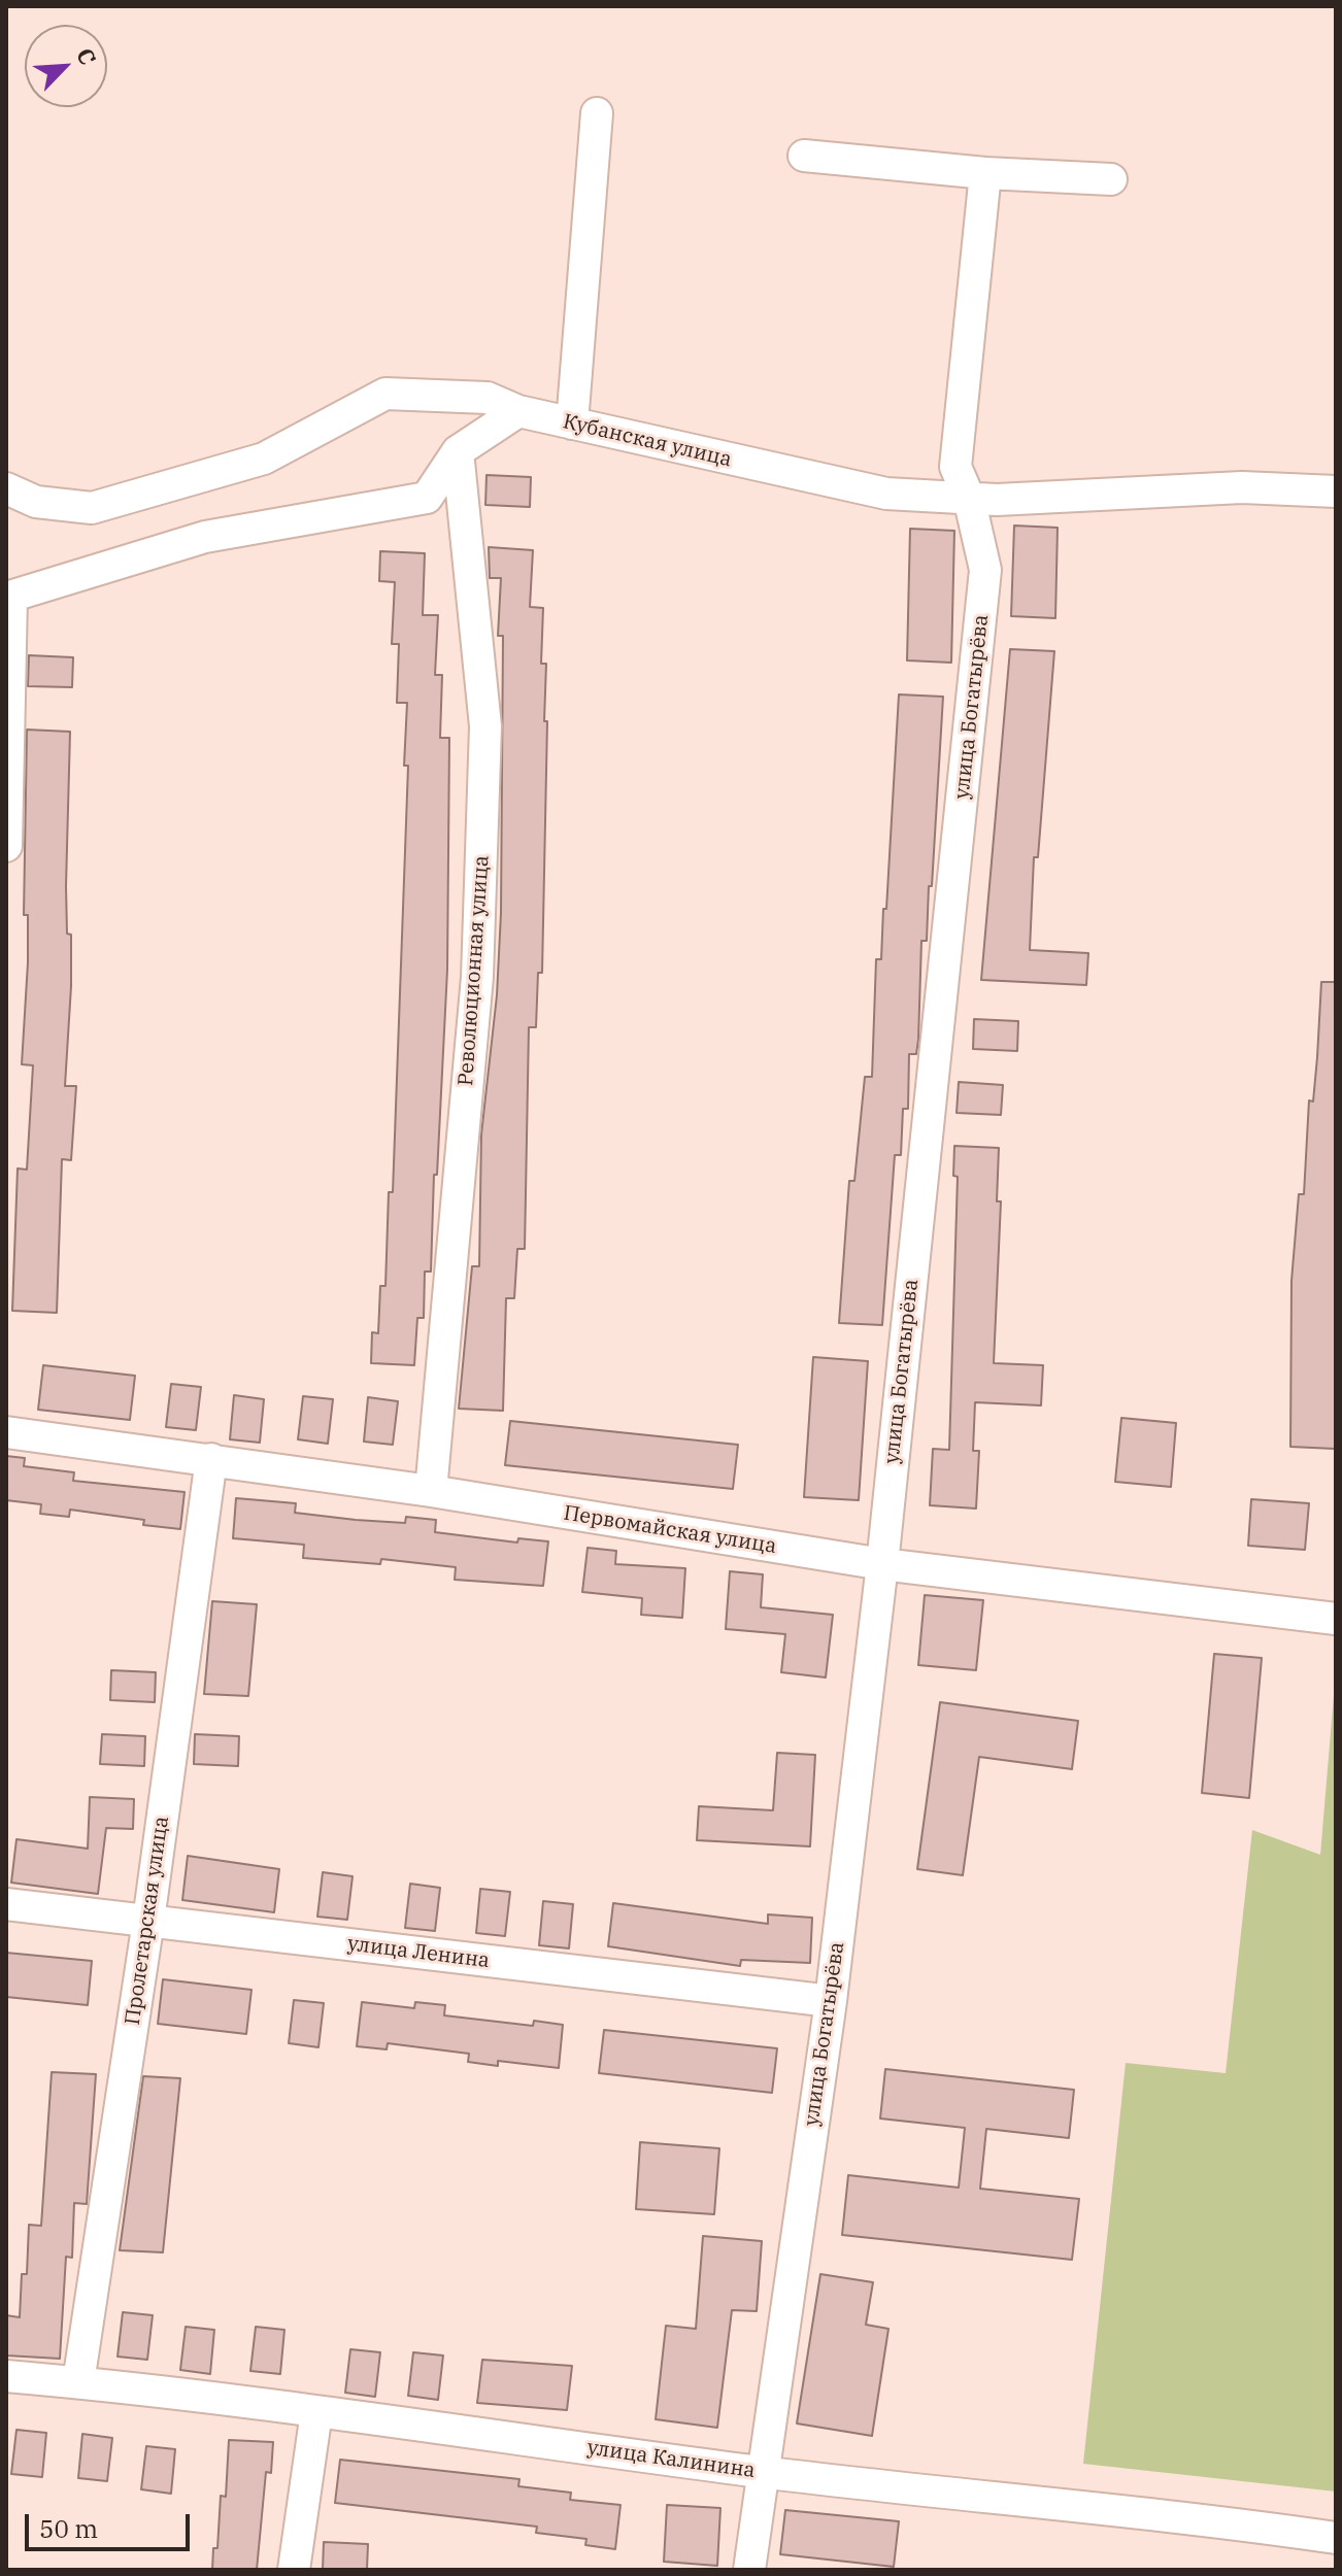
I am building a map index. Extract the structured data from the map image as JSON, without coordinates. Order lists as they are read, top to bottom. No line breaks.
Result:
{"streets":{"street":["Кубанская улица","улица Богатырёва","Революционная улица","Первомайская улица","Пролетарская улица","улица Ленина","улица Калинина"]},"crossings":[["Кубанская улица","улица Богатырёва"],["улица Богатырёва","Первомайская улица"],["улица Богатырёва","улица Ленина"],["улица Богатырёва","улица Калинина"],["Революционная улица","Первомайская улица"],["Первомайская улица","Пролетарская улица"],["Пролетарская улица","улица Ленина"],["Пролетарская улица","улица Калинина"]],"scale_bar":"50 m","north":"top right"}
